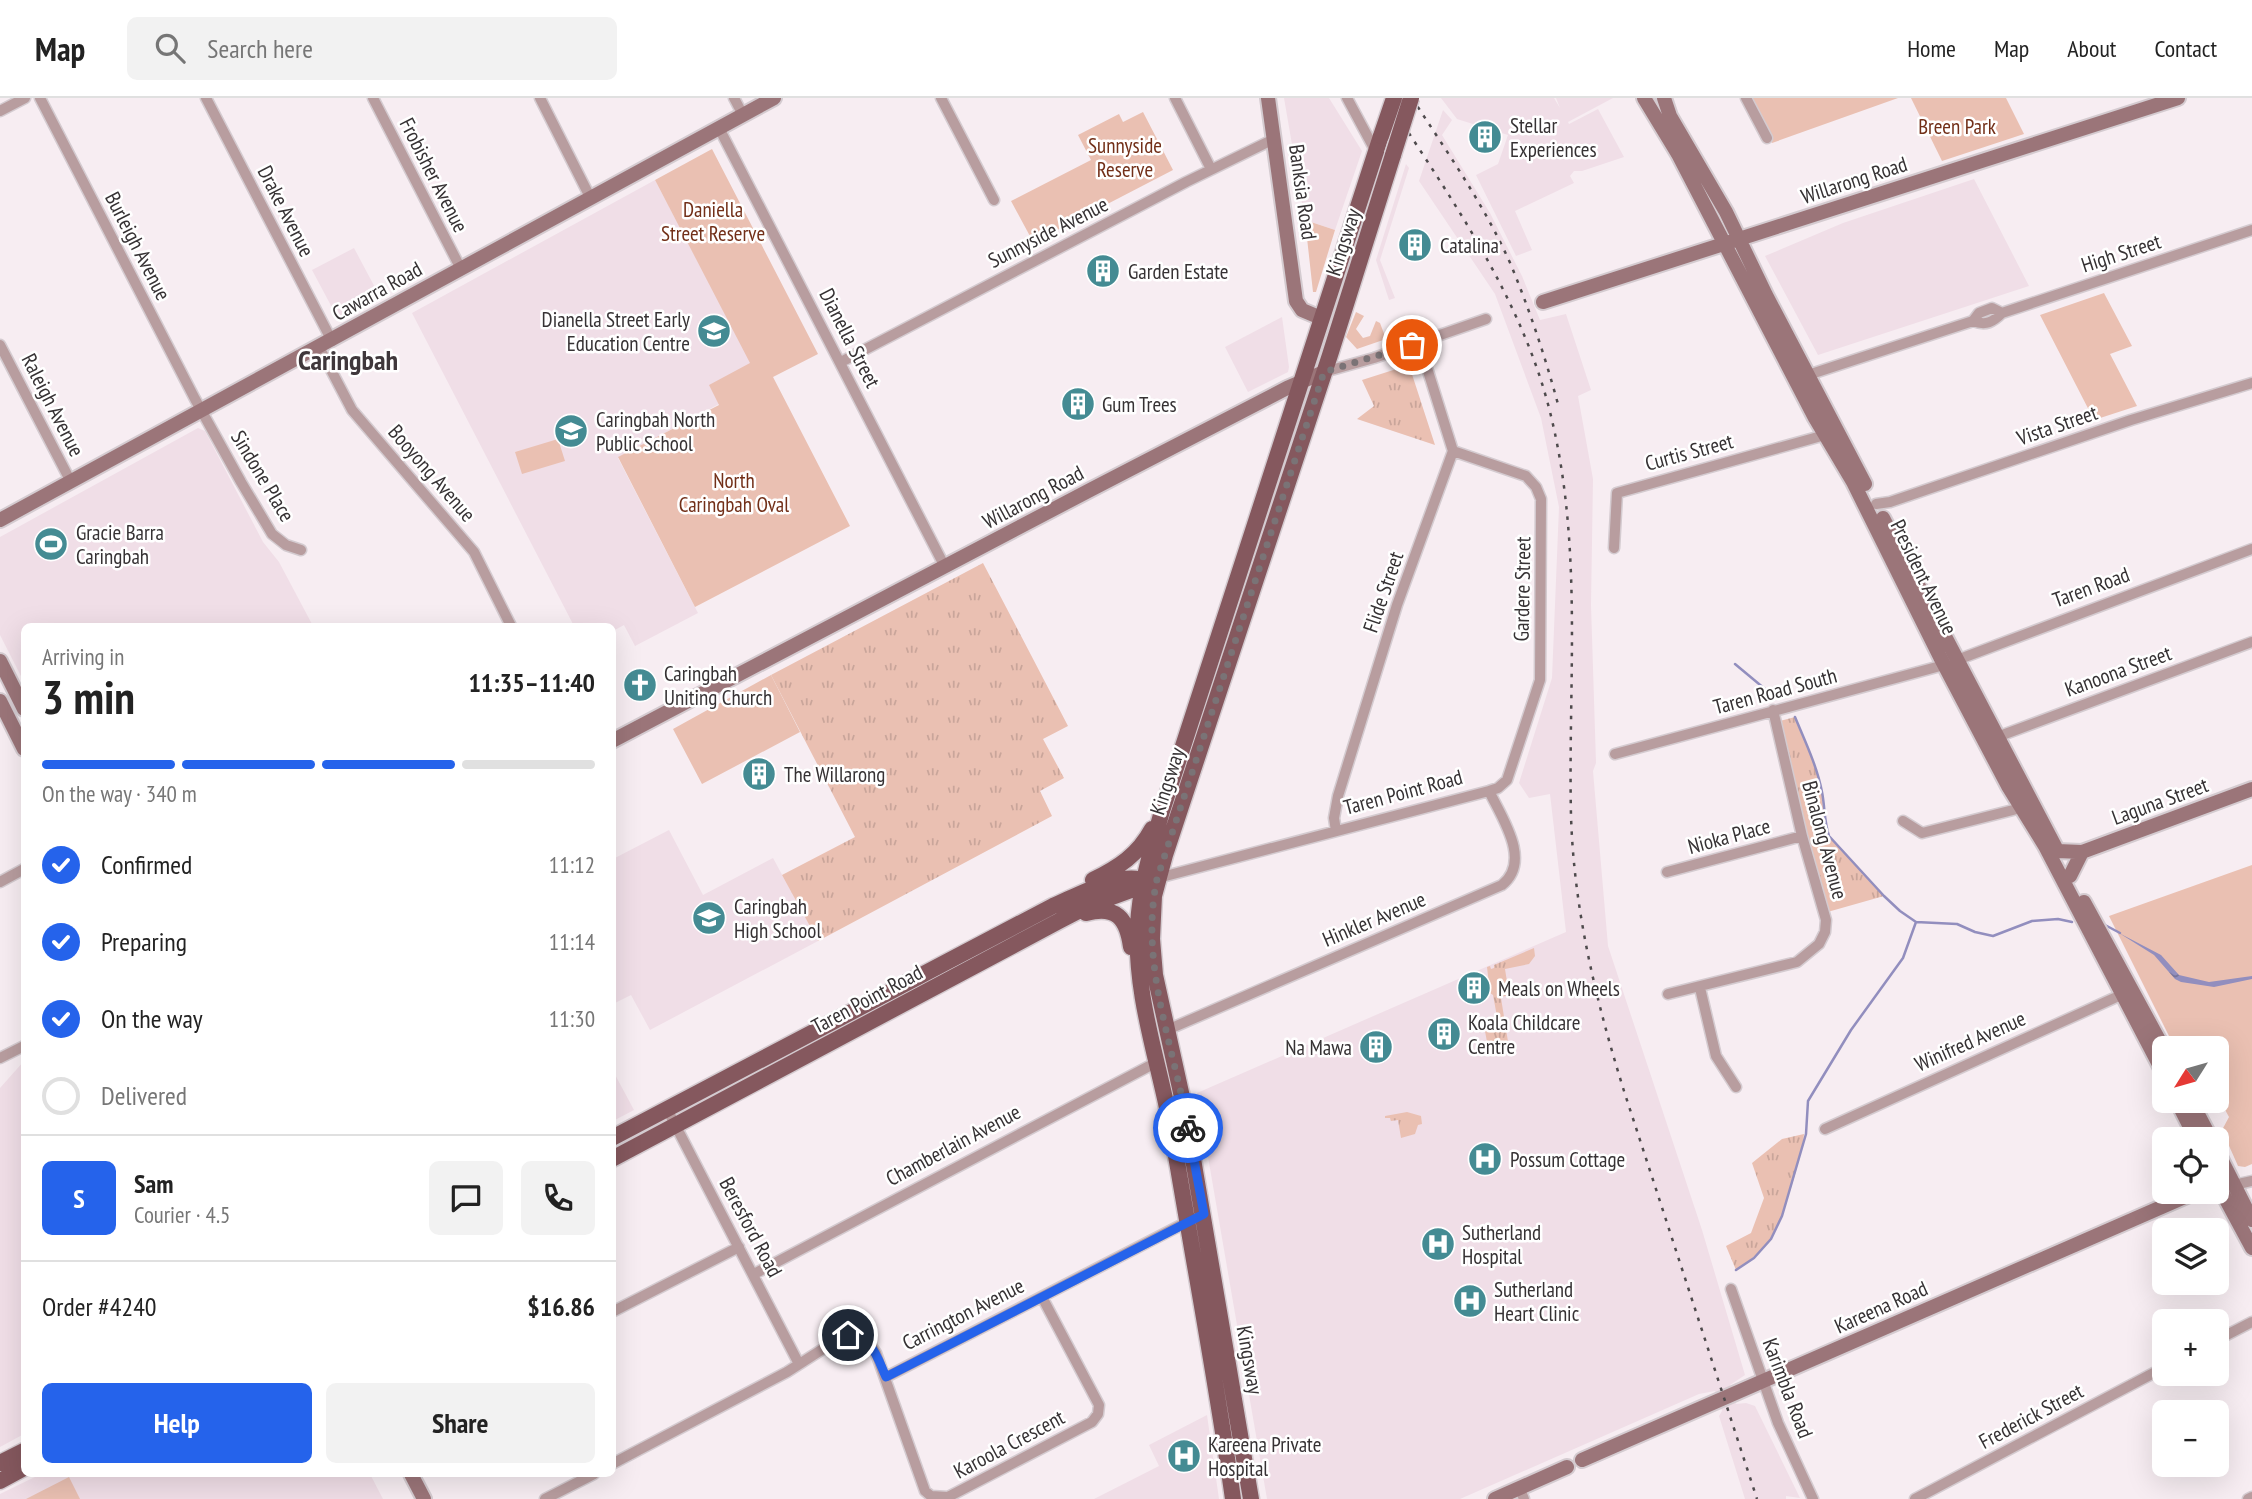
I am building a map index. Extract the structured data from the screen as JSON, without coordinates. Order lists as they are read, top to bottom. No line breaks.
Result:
{"streets":{"main road":["Kingsway","Taren Point Road","Chamberlain Avenue","Carrington Avenue"],"street":["Frobisher Avenue","Willarong Road","Banksia Road","Drake Avenue","Sunnyside Avenue","Burleigh Avenue","High Street","Cawarra Road","Dianella Street","Raleigh Avenue","Vista Street","Curtis Street","Booyong Avenue","Sindone Place","President Avenue","Taren Road","Gardere Street","Flide Street","Kanoona Street","Taren Road South","Laguna Street","Nioka Place","Binalong Avenue","Hinkler Avenue","Winifred Avenue","Beresford Road","Kareena Road","Karimbla Road","Frederick Street","Karoola Crescent"]},"crossings":[["Frobisher Avenue","Cawarra Road"],["Willarong Road","Kingsway"],["Willarong Road","Dianella Street"],["Willarong Road","President Avenue"],["Banksia Road","Sunnyside Avenue"],["Banksia Road","Kingsway"],["Drake Avenue","Cawarra Road"],["Drake Avenue","Booyong Avenue"],["Sunnyside Avenue","Dianella Street"],["Kingsway","Taren Point Road"],["Kingsway","Hinkler Avenue"],["Kingsway","Chamberlain Avenue"],["Kingsway","Carrington Avenue"],["Burleigh Avenue","Cawarra Road"],["Burleigh Avenue","Sindone Place"],["High Street","President Avenue"],["Cawarra Road","Dianella Street"],["Cawarra Road","Raleigh Avenue"],["Cawarra Road","Booyong Avenue"],["Cawarra Road","Sindone Place"],["Vista Street","President Avenue"],["Curtis Street","President Avenue"],["President Avenue","Taren Road"],["President Avenue","Kanoona Street"],["President Avenue","Taren Road South"],["President Avenue","Laguna Street"],["President Avenue","Winifred Avenue"],["Taren Road","Taren Road South"],["Gardere Street","Flide Street"],["Gardere Street","Taren Point Road"],["Flide Street","Taren Point Road"],["Taren Road South","Binalong Avenue"],["Taren Point Road","Hinkler Avenue"],["Taren Point Road","Beresford Road"],["Nioka Place","Binalong Avenue"],["Chamberlain Avenue","Beresford Road"],["Beresford Road","Carrington Avenue"],["Kareena Road","Karimbla Road"],["Carrington Avenue","Karoola Crescent"]],"districts":["Caringbah"],"parks":["Breen Park","Sunnyside Reserve","Daniella Street Reserve","North Caringbah Oval"],"places":{"building":["Stellar Experiences","Catalina","Garden Estate","Gum Trees","The Willarong","Meals on Wheels","Koala Childcare Centre","Na Mawa"],"school or university":["Dianella Street Early Education Centre","Caringbah North Public School","Caringbah High School"],"sports":["Gracie Barra Caringbah"],"church":["Caringbah Uniting Church"],"hospital":["Possum Cottage","Sutherland Hospital","Sutherland Heart Clinic","Kareena Private Hospital"]},"north":"bottom left","page":{"header":"Map","search":"Search here","nav":["Home","Map","About","Contact"],"heading":["3 min","Arriving in","11:35–11:40"],"panel":["Sam","Courier · 4.5","Order #4240","$16.86"],"bar":"On the way · 340 m","list":[["Confirmed","11:12"],["Preparing","11:14"],["On the way","11:30"],"Delivered"],"map_buttons":["+","−"],"round":"S","buttons":["Help","Share"]}}
